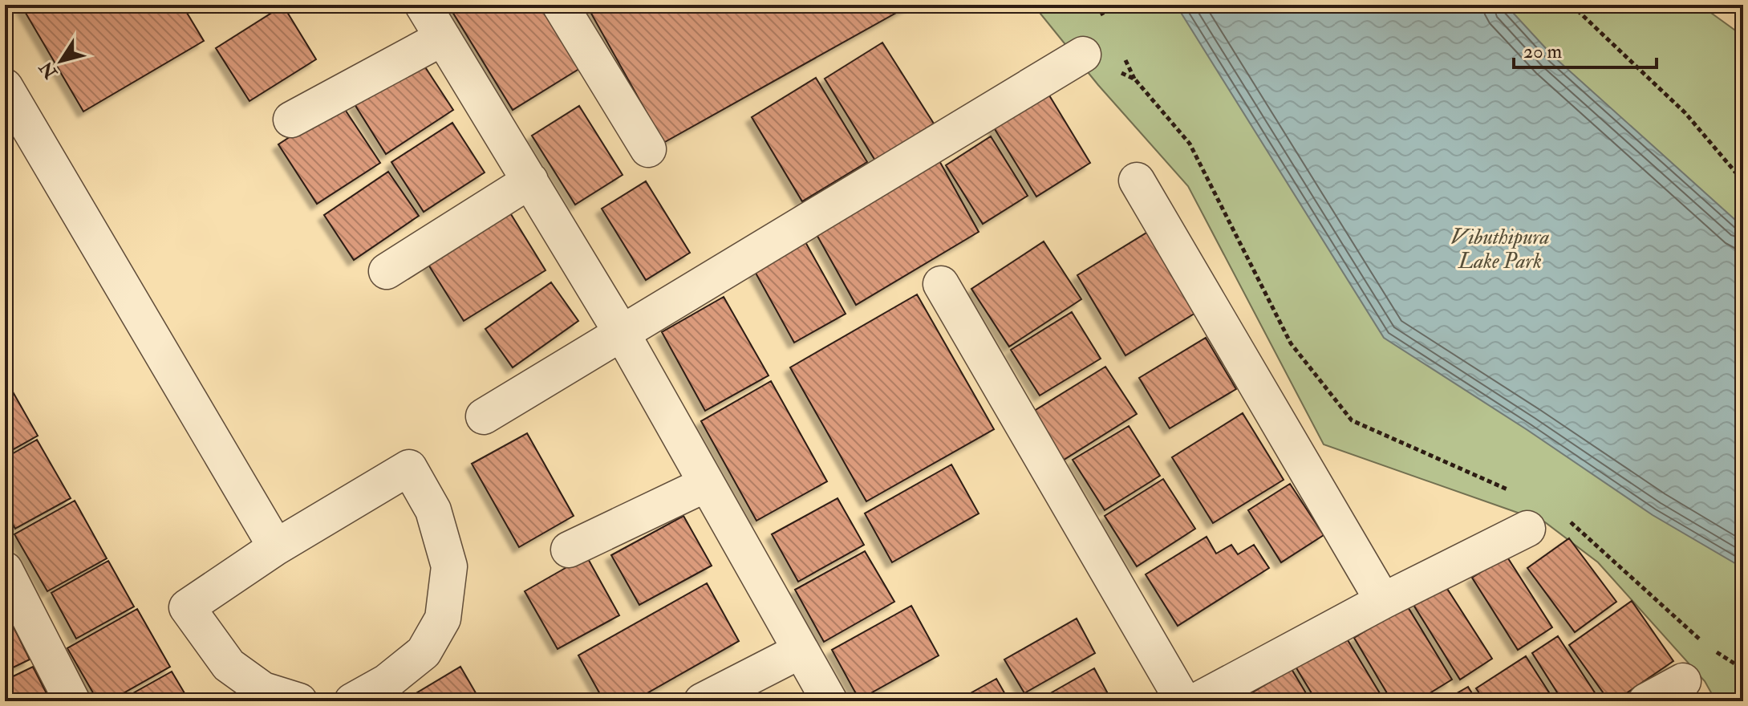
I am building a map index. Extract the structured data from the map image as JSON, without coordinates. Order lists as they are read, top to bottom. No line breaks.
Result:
{"parks":["Vibuthipura Lake Park"],"scale_bar":"20 m","north":"bottom left"}
